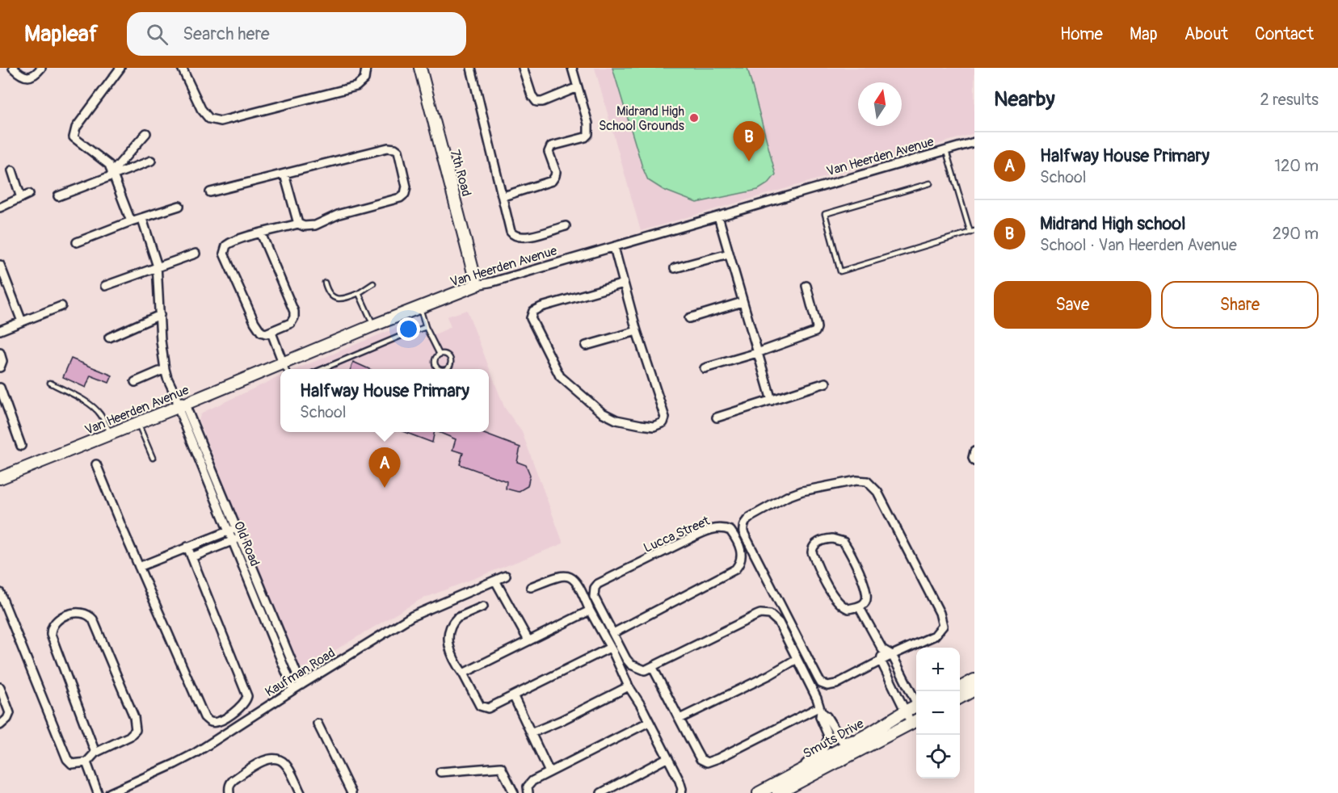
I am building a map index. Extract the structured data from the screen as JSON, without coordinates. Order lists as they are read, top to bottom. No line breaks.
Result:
{"streets":{"street":["Van Heerden Avenue","7th Road","Lucca Street","Old Road","Kaufman Road","Smuts Drive"]},"crossings":[["Van Heerden Avenue","7th Road"],["Van Heerden Avenue","Old Road"],["Old Road","Kaufman Road"]],"places":["Midrand High School Grounds"],"north":"top","page":{"header":"Mapleaf","search":"Search here","nav":["Home","Map","About","Contact"],"heading":["Nearby","2 results"],"pins":["B","A"],"list":[{"mark":"A","name":"Halfway House Primary","note":"School","value":"120 m"},{"mark":"B","name":"Midrand High school","note":"School · Van Heerden Avenue","value":"290 m"}],"buttons":["Save","Share"],"popup":["Halfway House Primary","School"],"map_buttons":["+","−"]}}
